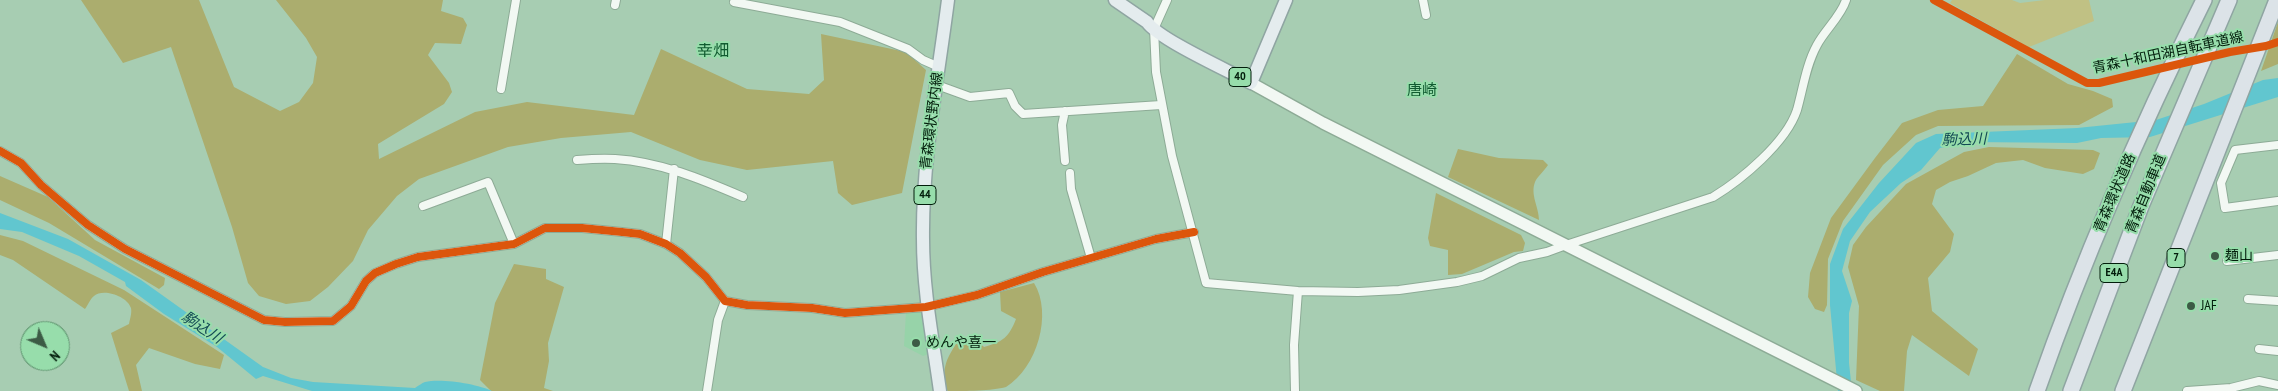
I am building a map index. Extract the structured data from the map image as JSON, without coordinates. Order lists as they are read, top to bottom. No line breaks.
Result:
{"streets":{"highway":["青森環状道路","青森自動車道","7","E4A"],"main road":["40","青森環状野内線","44"],"cycle path":["青森十和田湖自転車道線"]},"districts":["幸畑","唐崎"],"water":["駒込川"],"places":["麺山","JAF","めんや喜一"],"north":"bottom right"}
